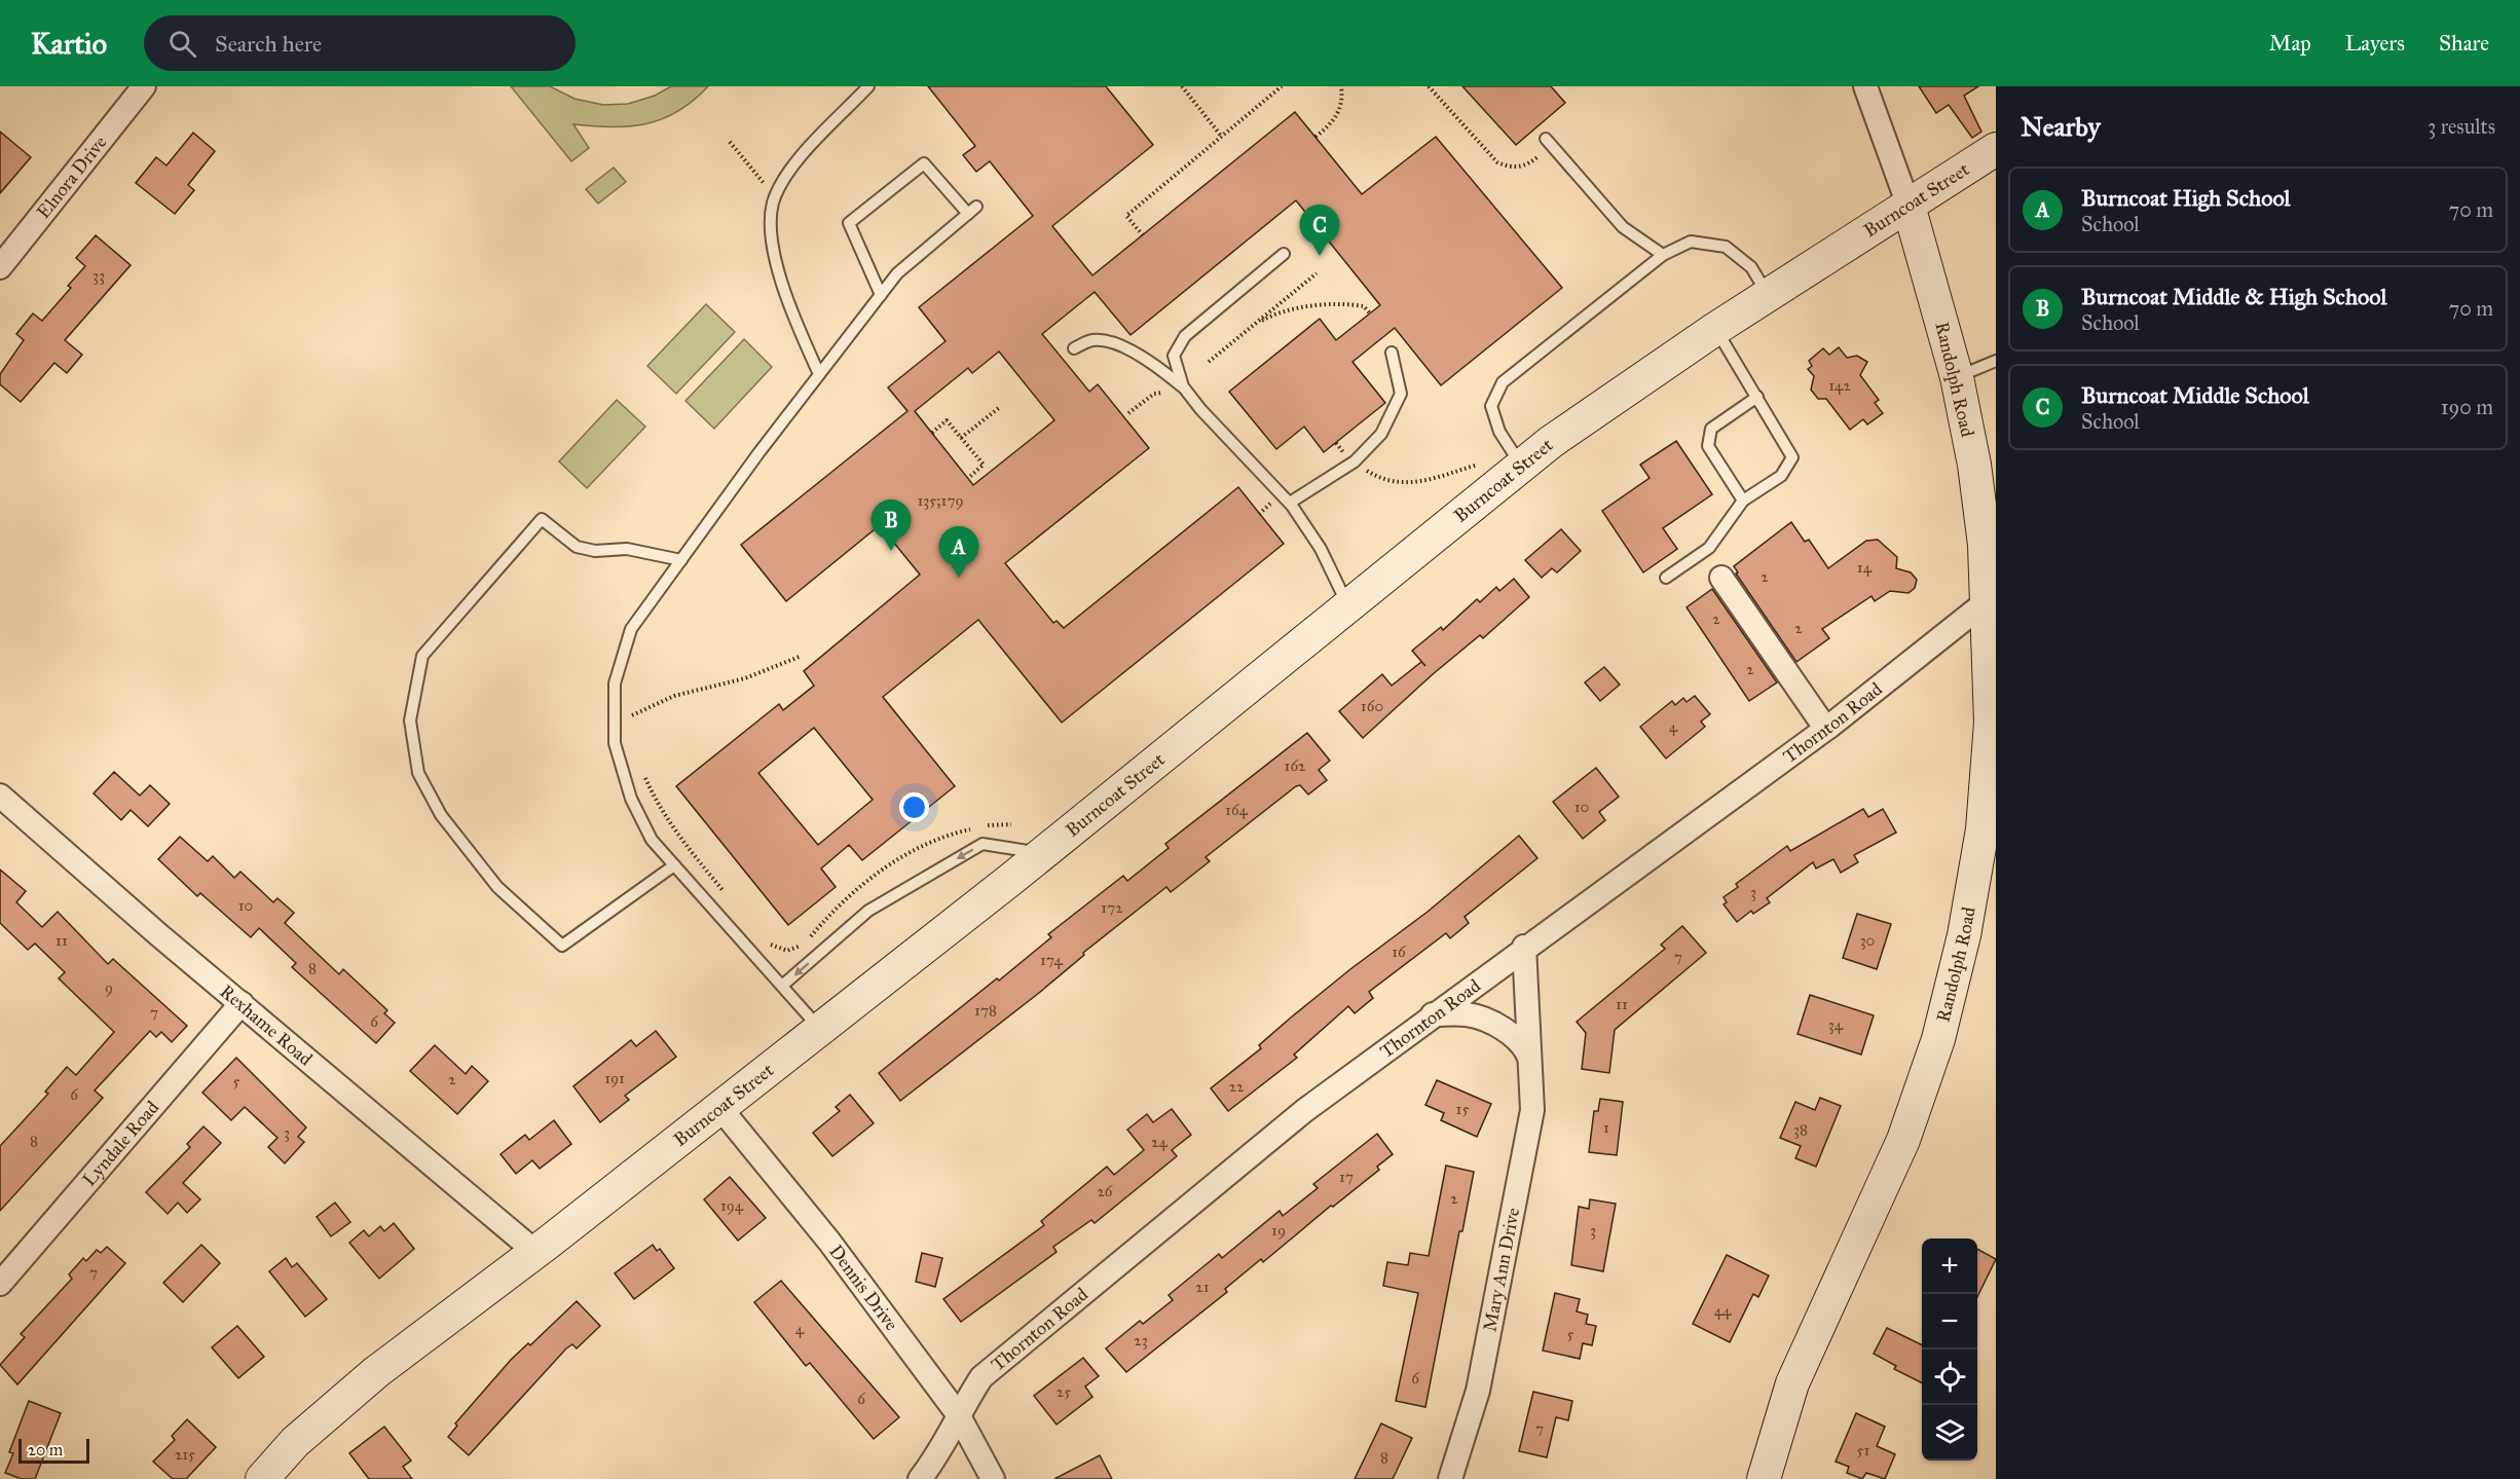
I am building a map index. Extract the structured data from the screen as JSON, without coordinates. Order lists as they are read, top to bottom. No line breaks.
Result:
{"streets":{"main road":["Burncoat Street","Randolph Road"],"street":["Elnora Drive","Thornton Road","Rexhame Road","Lyndale Road","Mary Ann Drive","Dennis Drive"]},"crossings":[["Burncoat Street","Randolph Road"],["Burncoat Street","Rexhame Road"],["Burncoat Street","Dennis Drive"],["Randolph Road","Thornton Road"],["Thornton Road","Mary Ann Drive"],["Thornton Road","Dennis Drive"],["Rexhame Road","Lyndale Road"]],"house_numbers":["33","142","135;179","14","2","2","2","2","160","4","162","10","164","3","10","172","11","30","16","7","174","8","9","11","178","7","6","34","191","2","5","22","6","15","1","38","3","8","24","17","26","2","194","19","3","7","21","44","4","5","23","6","25","6","7","51","215","8"],"scale_bar":"20 m","page":{"header":"Kartio","search":"Search here","nav":["Map","Layers","Share"],"heading":["Nearby","3 results"],"list":[{"mark":"A","name":"Burncoat High School","note":"School","value":"70 m"},{"mark":"B","name":"Burncoat Middle & High School","note":"School","value":"70 m"},{"mark":"C","name":"Burncoat Middle School","note":"School","value":"190 m"}],"pins":["C","B","A"],"map_buttons":["+","−"],"scale":"20 m"}}
